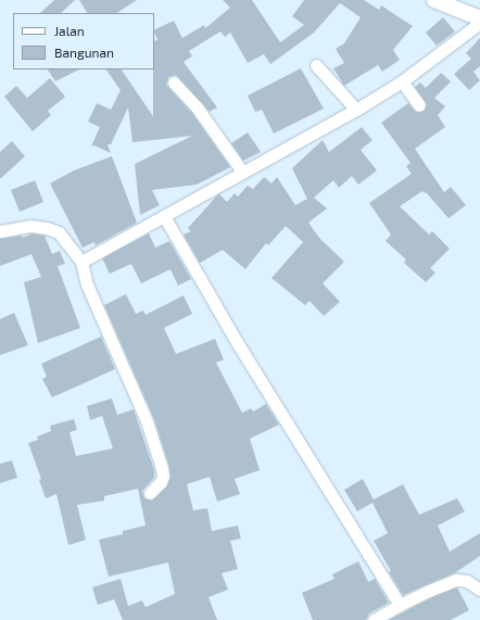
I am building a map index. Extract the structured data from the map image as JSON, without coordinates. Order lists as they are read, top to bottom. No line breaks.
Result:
{"legend":["Jalan","Bangunan"]}
